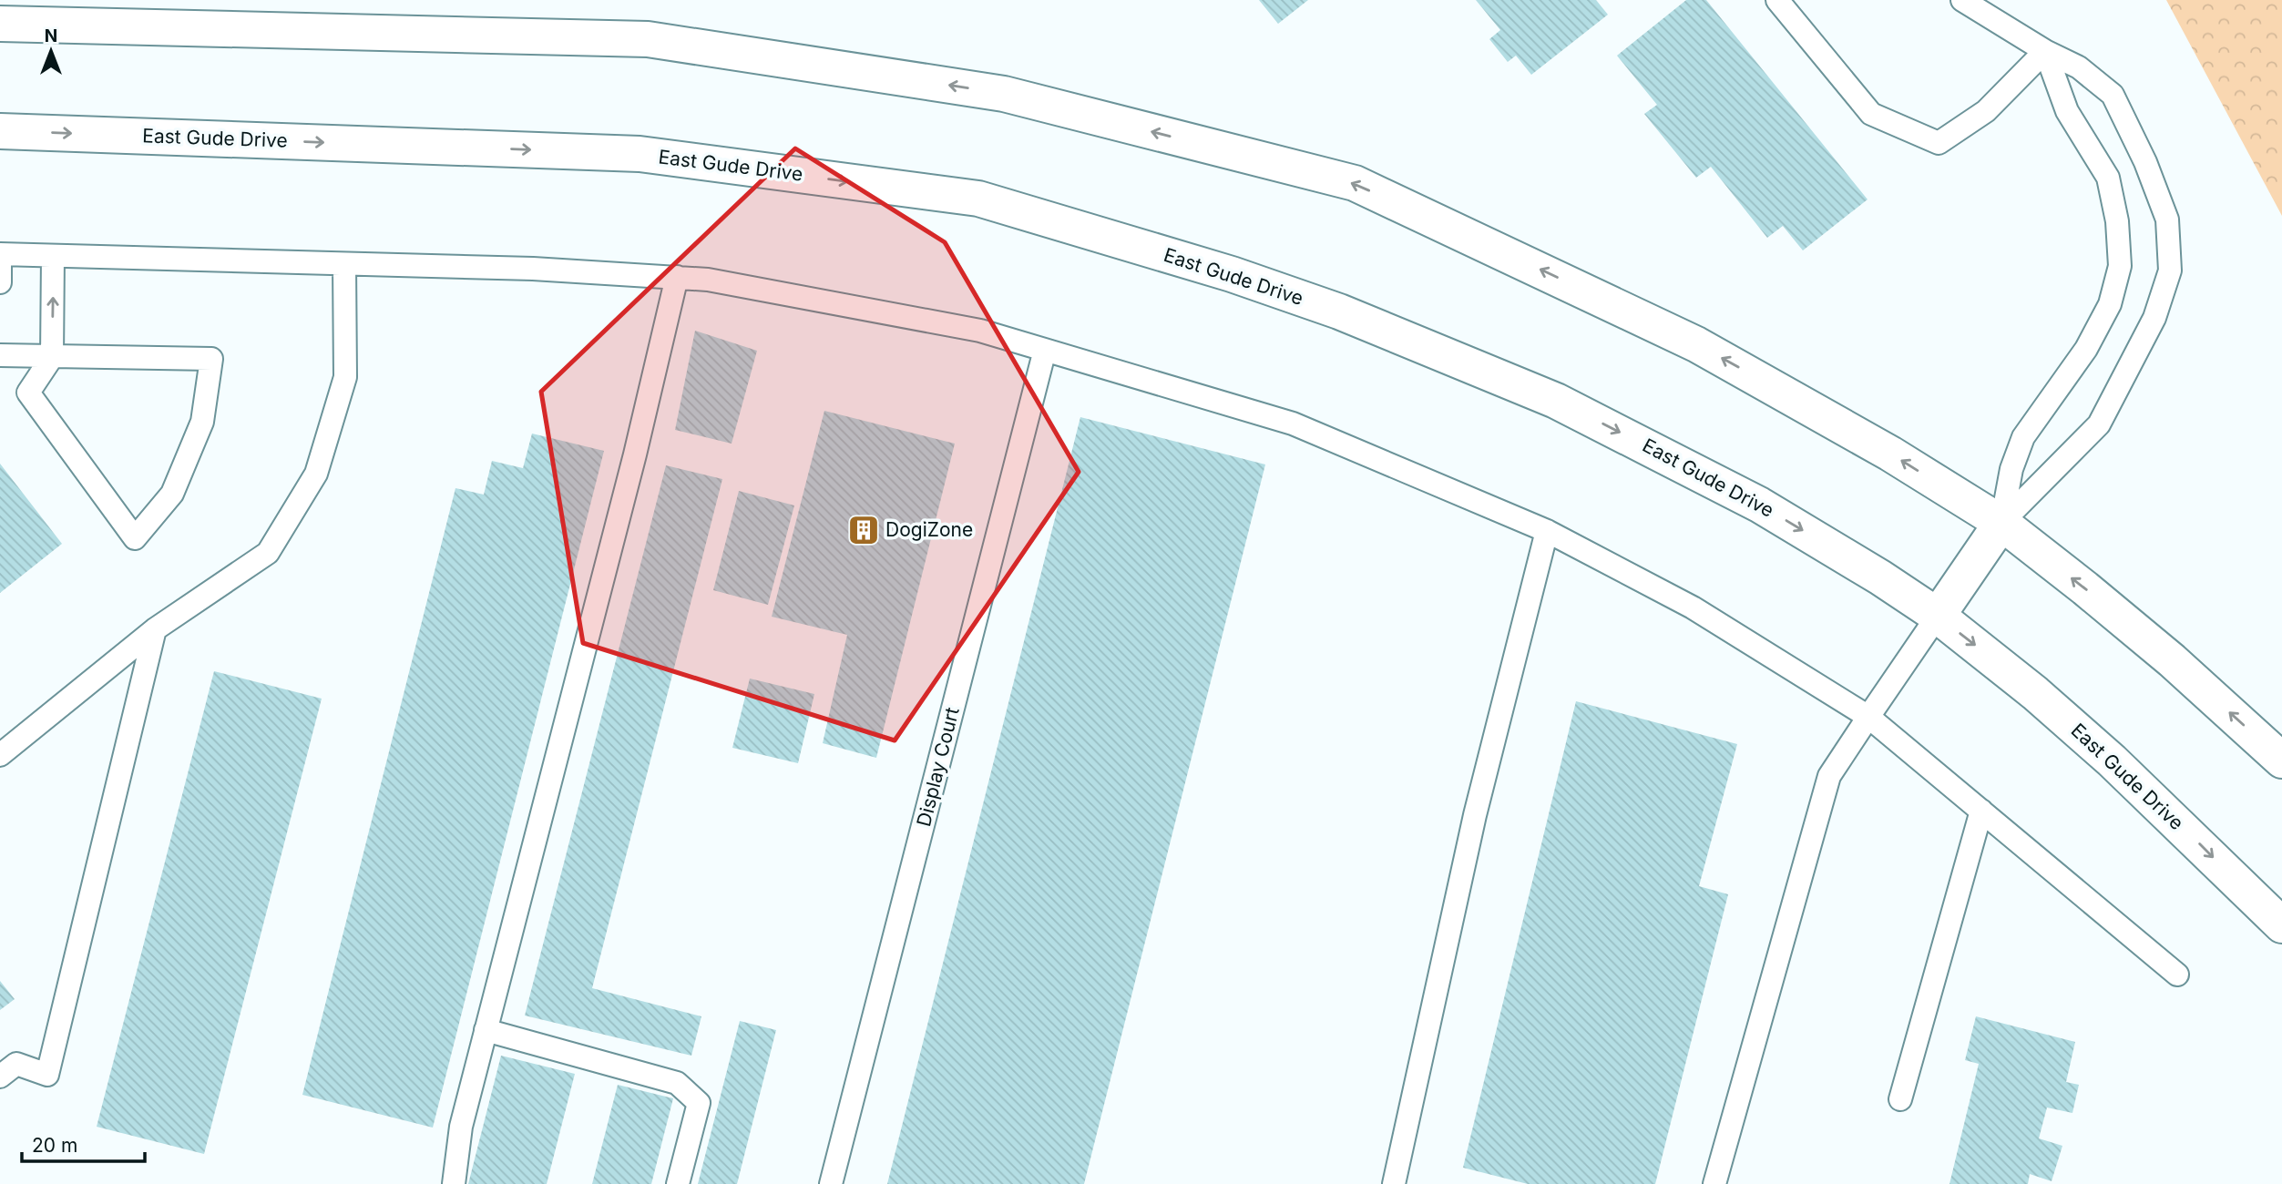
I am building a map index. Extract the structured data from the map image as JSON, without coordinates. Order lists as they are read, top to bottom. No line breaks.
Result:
{"streets":{"main road":["East Gude Drive"],"lane":["Display Court"]},"places":{"building":["DogiZone"]},"scale_bar":"20 m","north":"top"}
